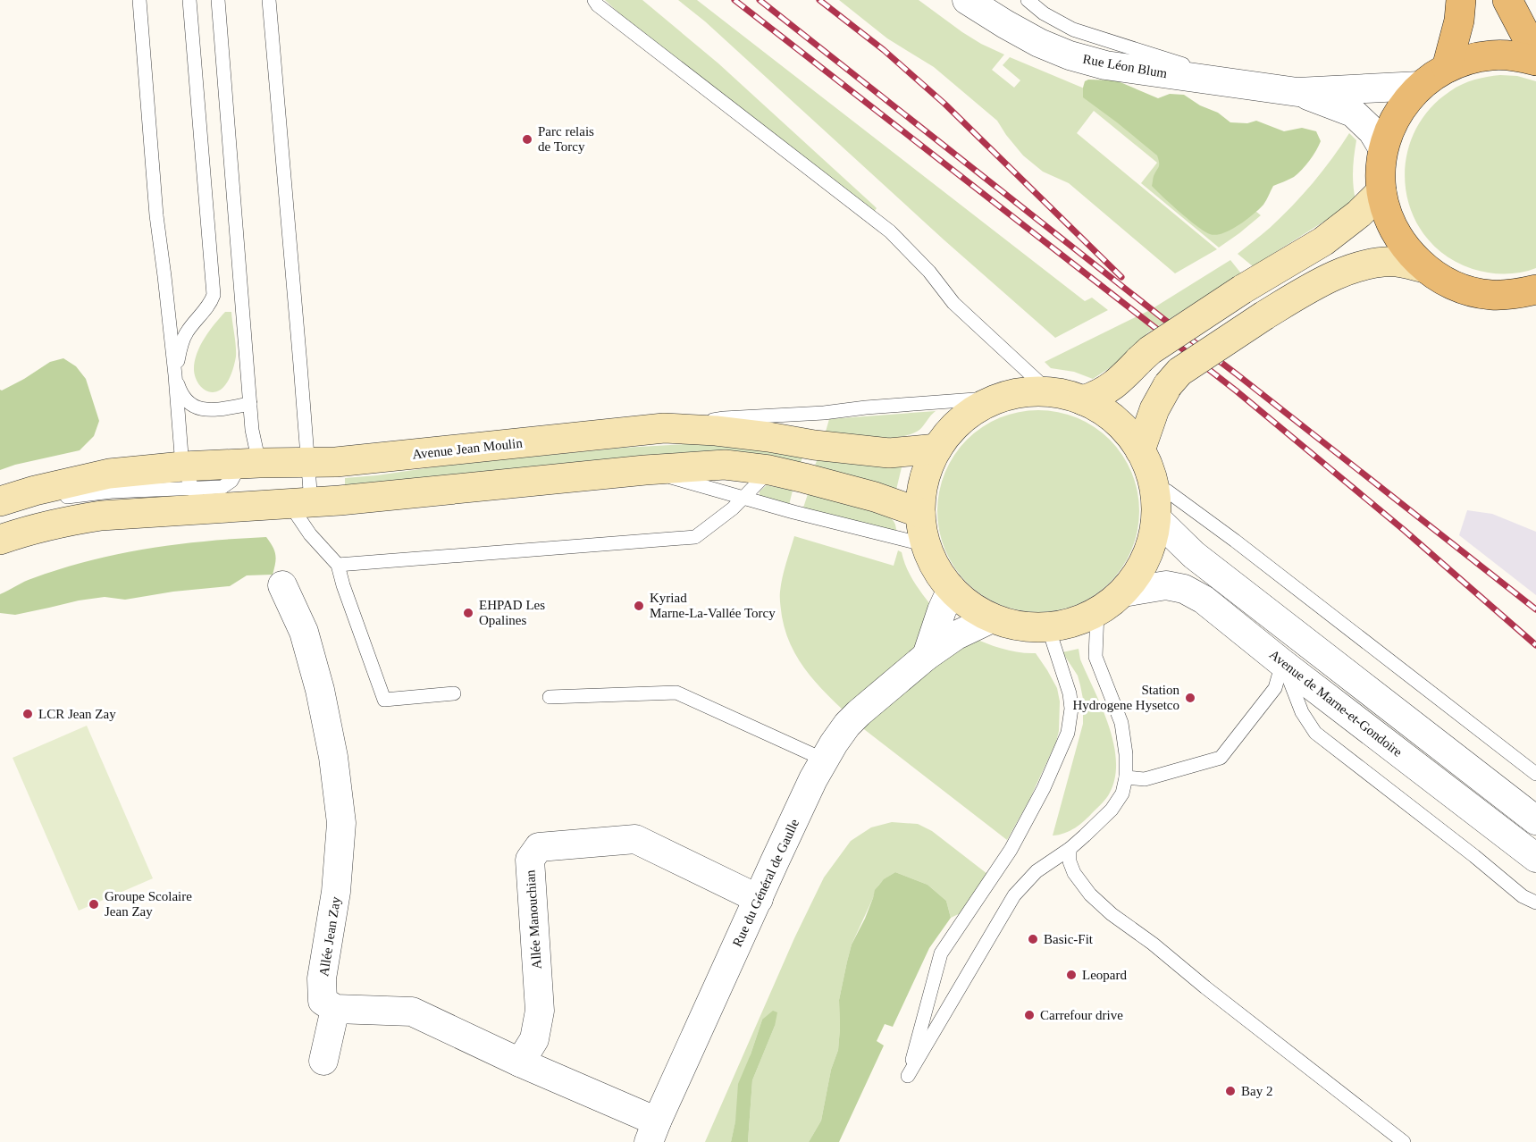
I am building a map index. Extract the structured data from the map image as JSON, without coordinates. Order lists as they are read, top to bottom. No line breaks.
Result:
{"streets":{"street":["Rue Léon Blum","Avenue Jean Moulin","Avenue de Marne-et-Gondoire","Rue du Général de Gaulle","Allée Manouchian","Allée Jean Zay"]},"crossings":[["Rue du Général de Gaulle","Allée Manouchian"]],"places":["Parc relais de Torcy","Kyriad Marne-La-Vallée Torcy","EHPAD Les Opalines","Station Hydrogene Hysetco","LCR Jean Zay","Groupe Scolaire Jean Zay","Basic-Fit","Leopard","Carrefour drive","Bay 2"]}
